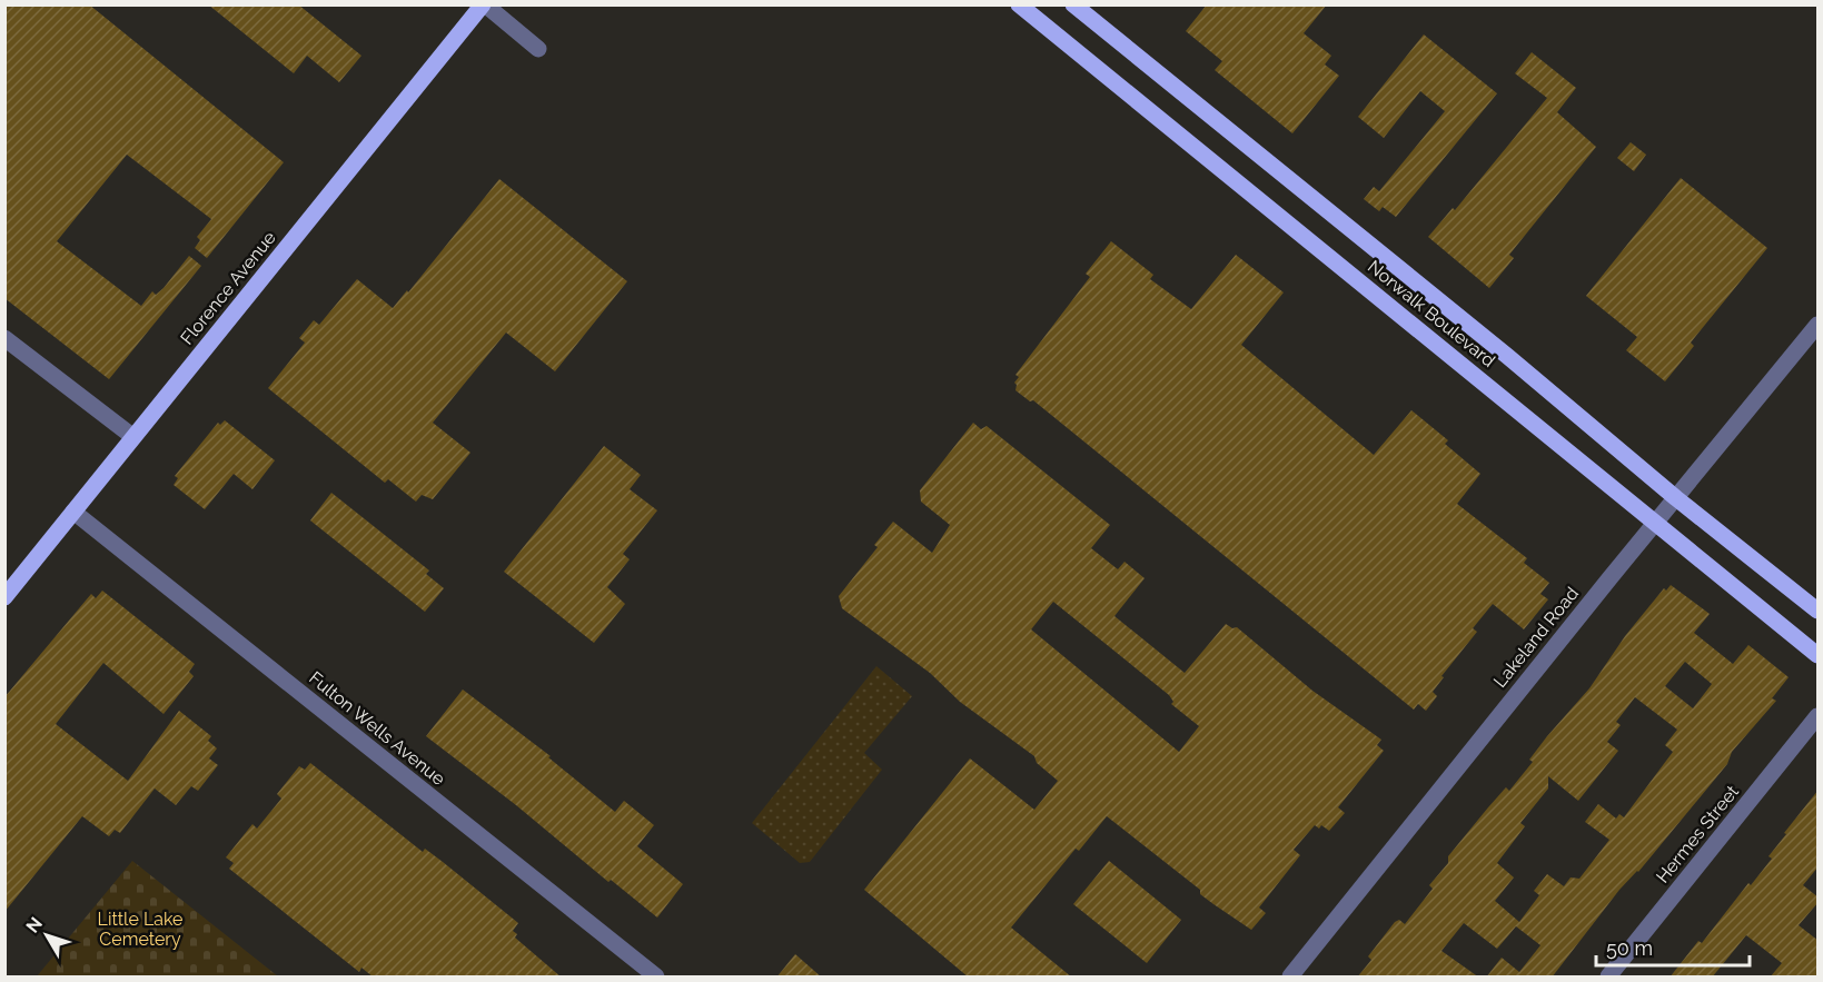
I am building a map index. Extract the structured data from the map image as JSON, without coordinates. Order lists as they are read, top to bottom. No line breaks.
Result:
{"streets":{"main road":["Florence Avenue","Norwalk Boulevard"],"street":["Lakeland Road","Fulton Wells Avenue","Hermes Street"]},"crossings":[["Florence Avenue","Fulton Wells Avenue"],["Norwalk Boulevard","Lakeland Road"]],"parks":["Little Lake Cemetery"],"scale_bar":"50 m","north":"top left"}
